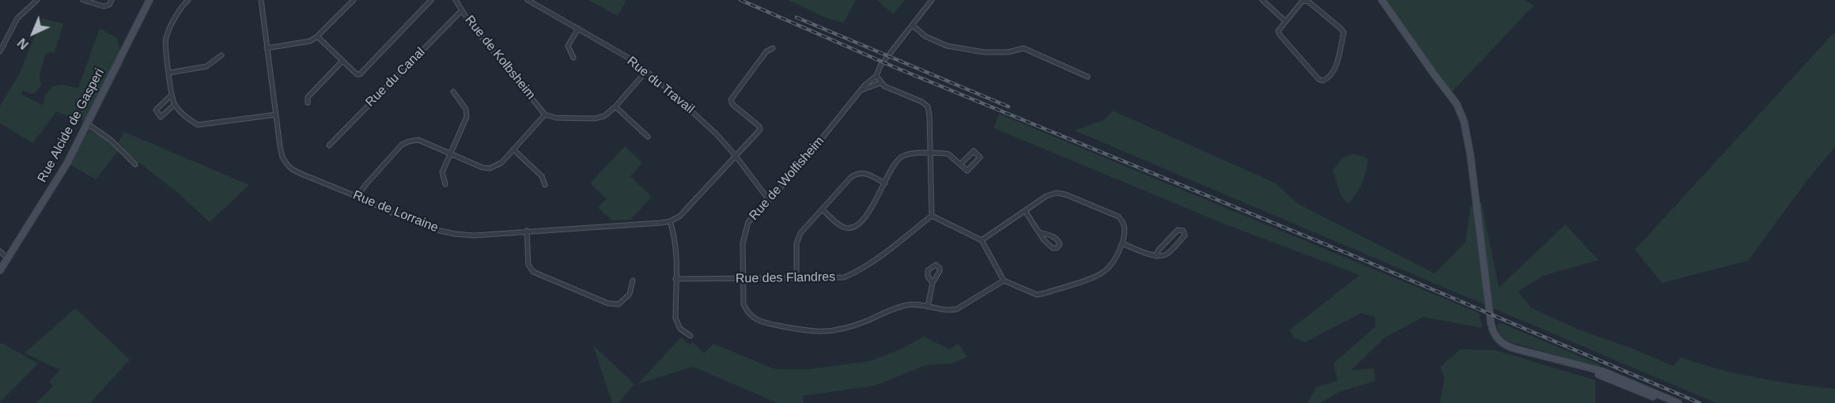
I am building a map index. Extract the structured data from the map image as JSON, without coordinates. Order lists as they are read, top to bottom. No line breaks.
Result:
{"streets":{"main road":["Rue Alcide de Gasperi"],"street":["Rue de Kolbsheim","Rue du Canal","Rue du Travail","Rue de Wolfisheim","Rue de Lorraine","Rue des Flandres"]},"crossings":[["Rue de Kolbsheim","Rue du Canal"],["Rue du Travail","Rue de Wolfisheim"],["Rue de Wolfisheim","Rue des Flandres"]],"north":"bottom left"}
